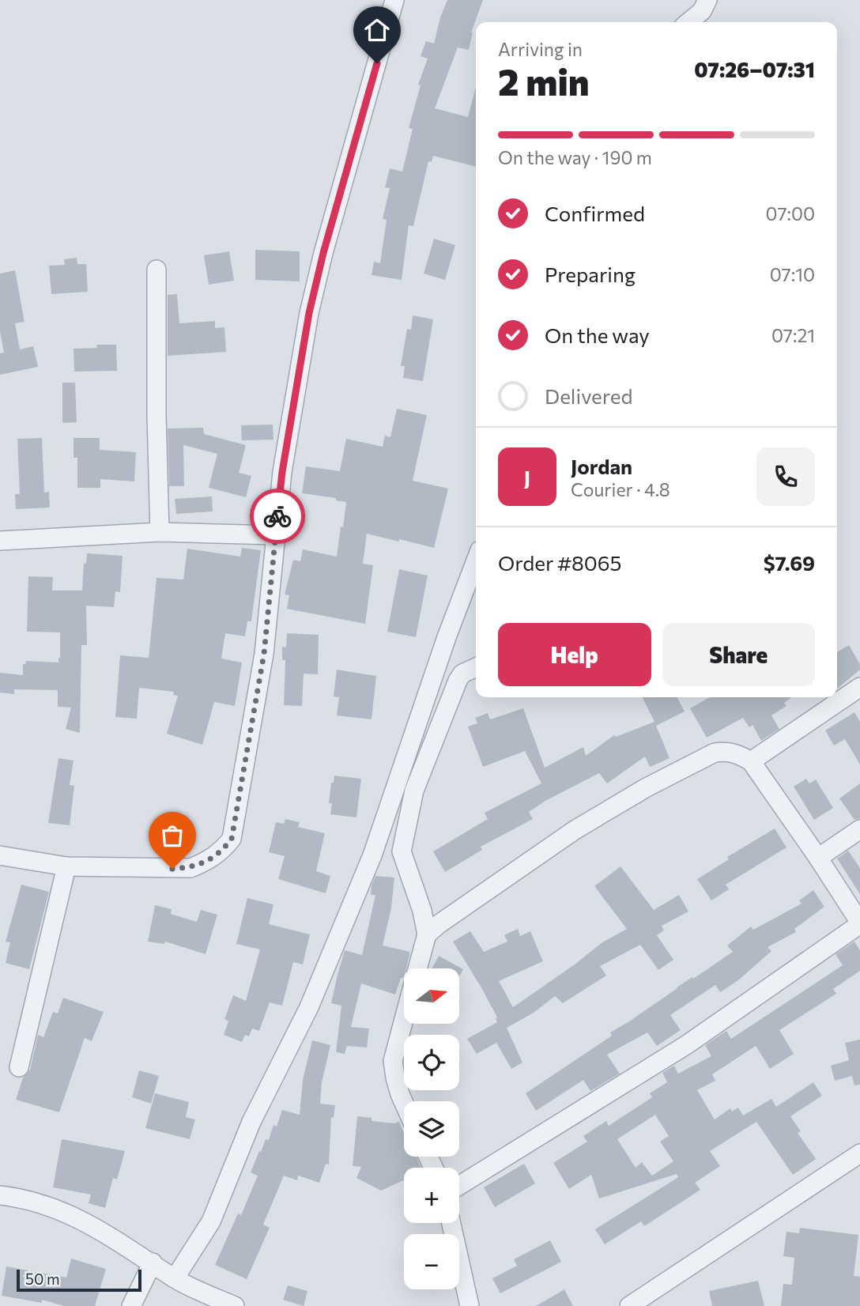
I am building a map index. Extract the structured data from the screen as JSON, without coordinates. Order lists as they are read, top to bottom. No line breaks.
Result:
{"scale_bar":"50 m","north":"right","page":{"heading":["2 min","Arriving in","07:26–07:31"],"panel":["Jordan","Courier · 4.8","Order #8065","$7.69"],"bar":"On the way · 190 m","list":[["Confirmed","07:00"],["Preparing","07:10"],["On the way","07:21"],"Delivered"],"round":"J","buttons":["Help","Share"],"map_buttons":["+","−"],"scale":"50 m"}}
